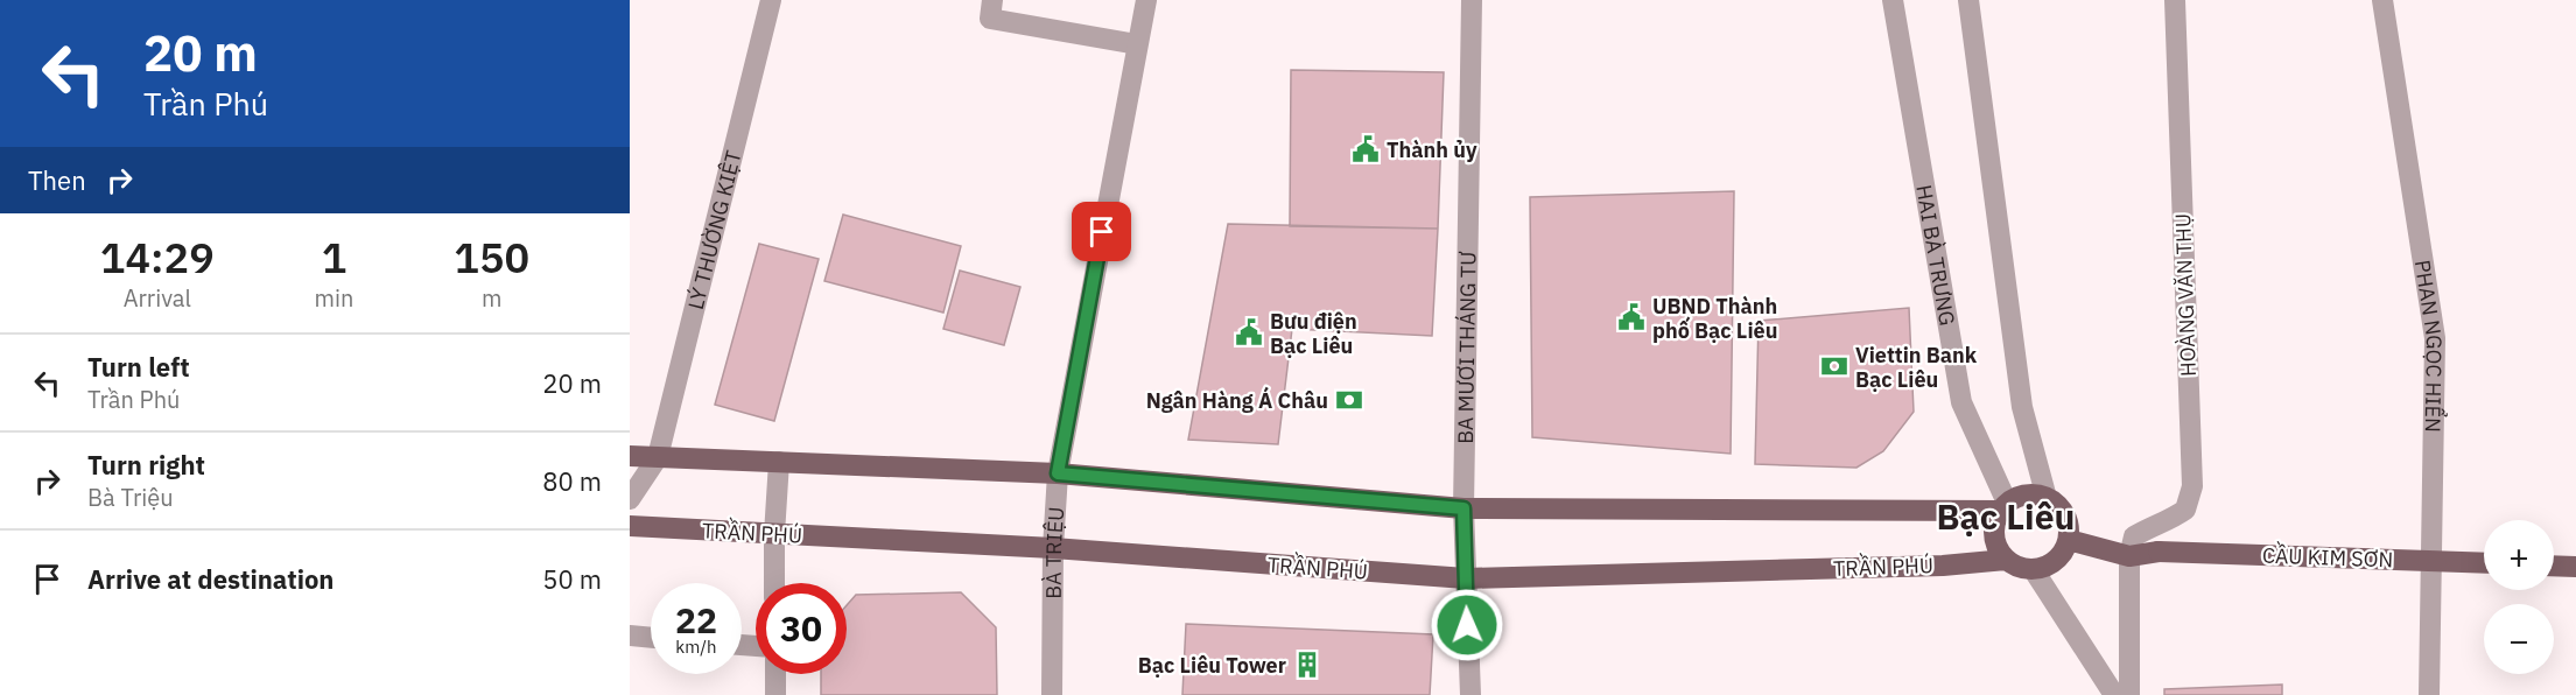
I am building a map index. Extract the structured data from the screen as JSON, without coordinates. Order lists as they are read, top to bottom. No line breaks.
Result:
{"streets":{"main road":["TRẦN PHÚ","CẦU KIM SƠN"],"street":["LÝ THƯỜNG KIỆT","HAI BÀ TRƯNG","HOÀNG VĂN THỤ","PHAN NGỌC HIỂN","BA MƯƠI THÁNG TƯ","BÀ TRIỆU"]},"crossings":[["HAI BÀ TRƯNG","TRẦN PHÚ"],["HOÀNG VĂN THỤ","CẦU KIM SƠN"],["BA MƯƠI THÁNG TƯ","TRẦN PHÚ"],["TRẦN PHÚ","BÀ TRIỆU"]],"districts":["Bạc Liêu"],"places":{"public building":["Thành ủy","UBND Thành phố Bạc Liêu","Bưu điện Bạc Liêu"],"bank":["Viettin Bank Bạc Liêu","Ngân Hàng Á Châu"],"building":["Bạc Liêu Tower"]},"page":{"turn":["20 m","Trần Phú"],"then":"Then","eta":["14:29","Arrival","1","min","150","m"],"list":[{"name":"Turn left","note":"Trần Phú","value":"20 m"},{"name":"Turn right","note":"Bà Triệu","value":"80 m"},{"name":"Arrive at destination","value":"50 m"}],"map_buttons":["+","−"],"speed":"22 km/h","limit":"30"}}
